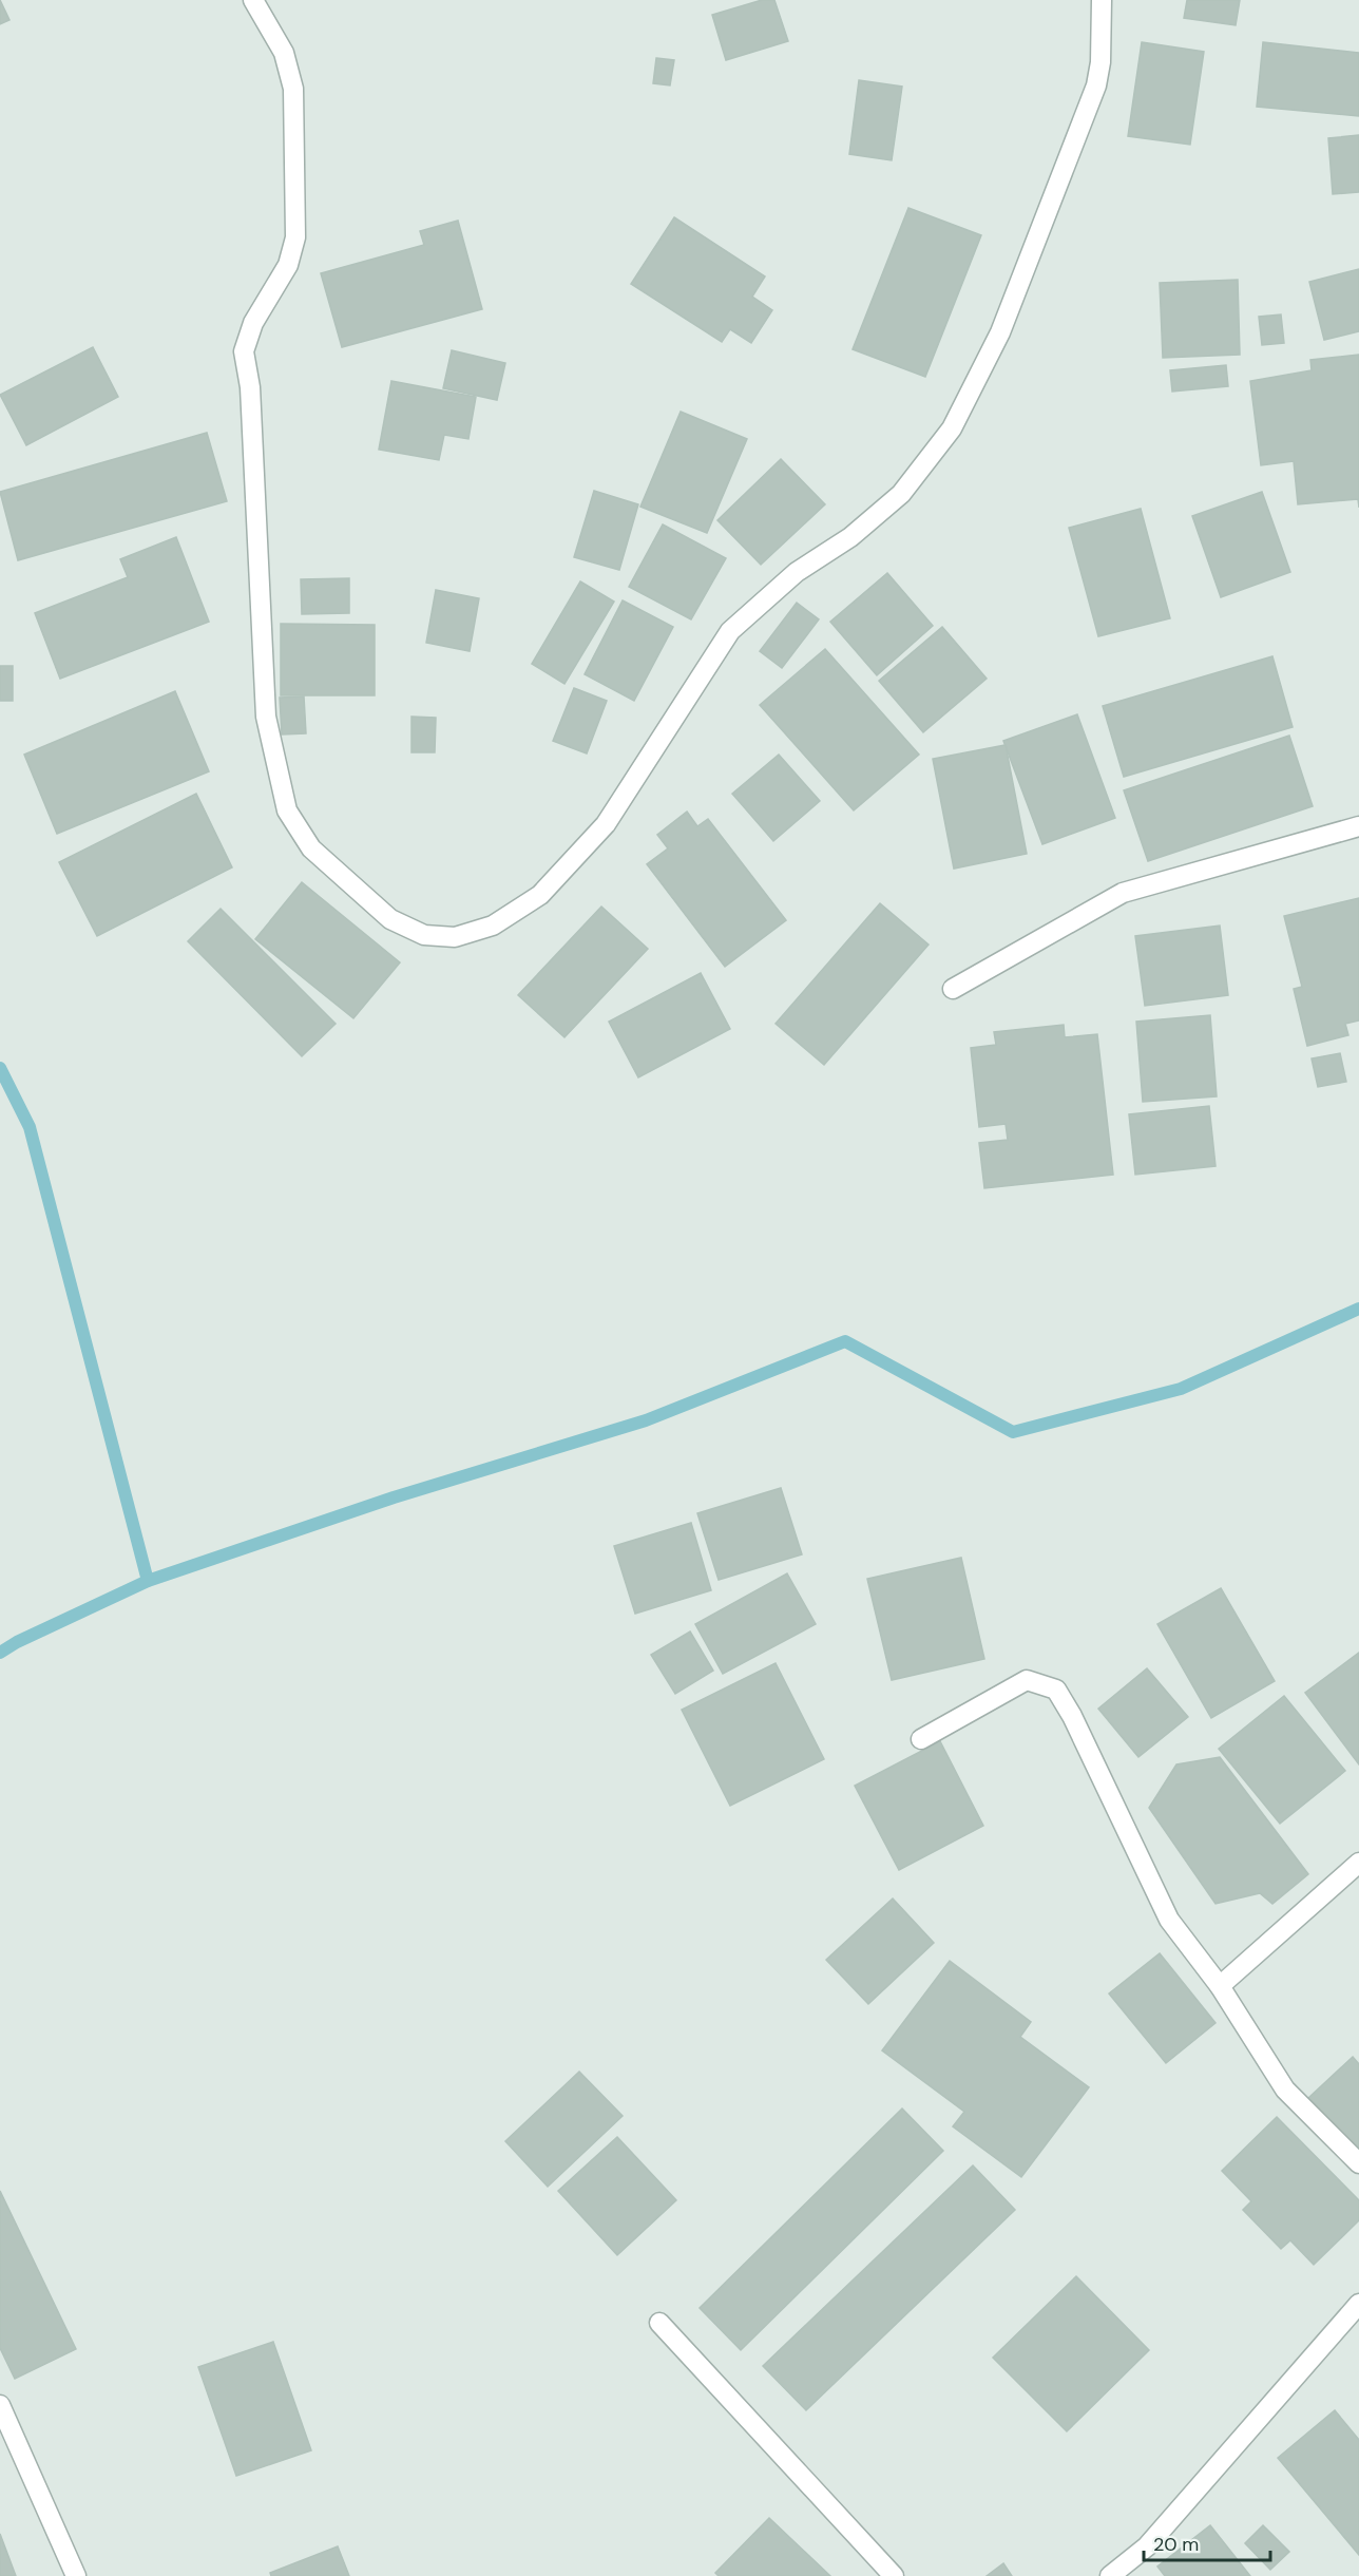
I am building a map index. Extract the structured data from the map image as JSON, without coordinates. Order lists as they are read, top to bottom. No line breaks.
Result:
{"scale_bar":"20 m"}
